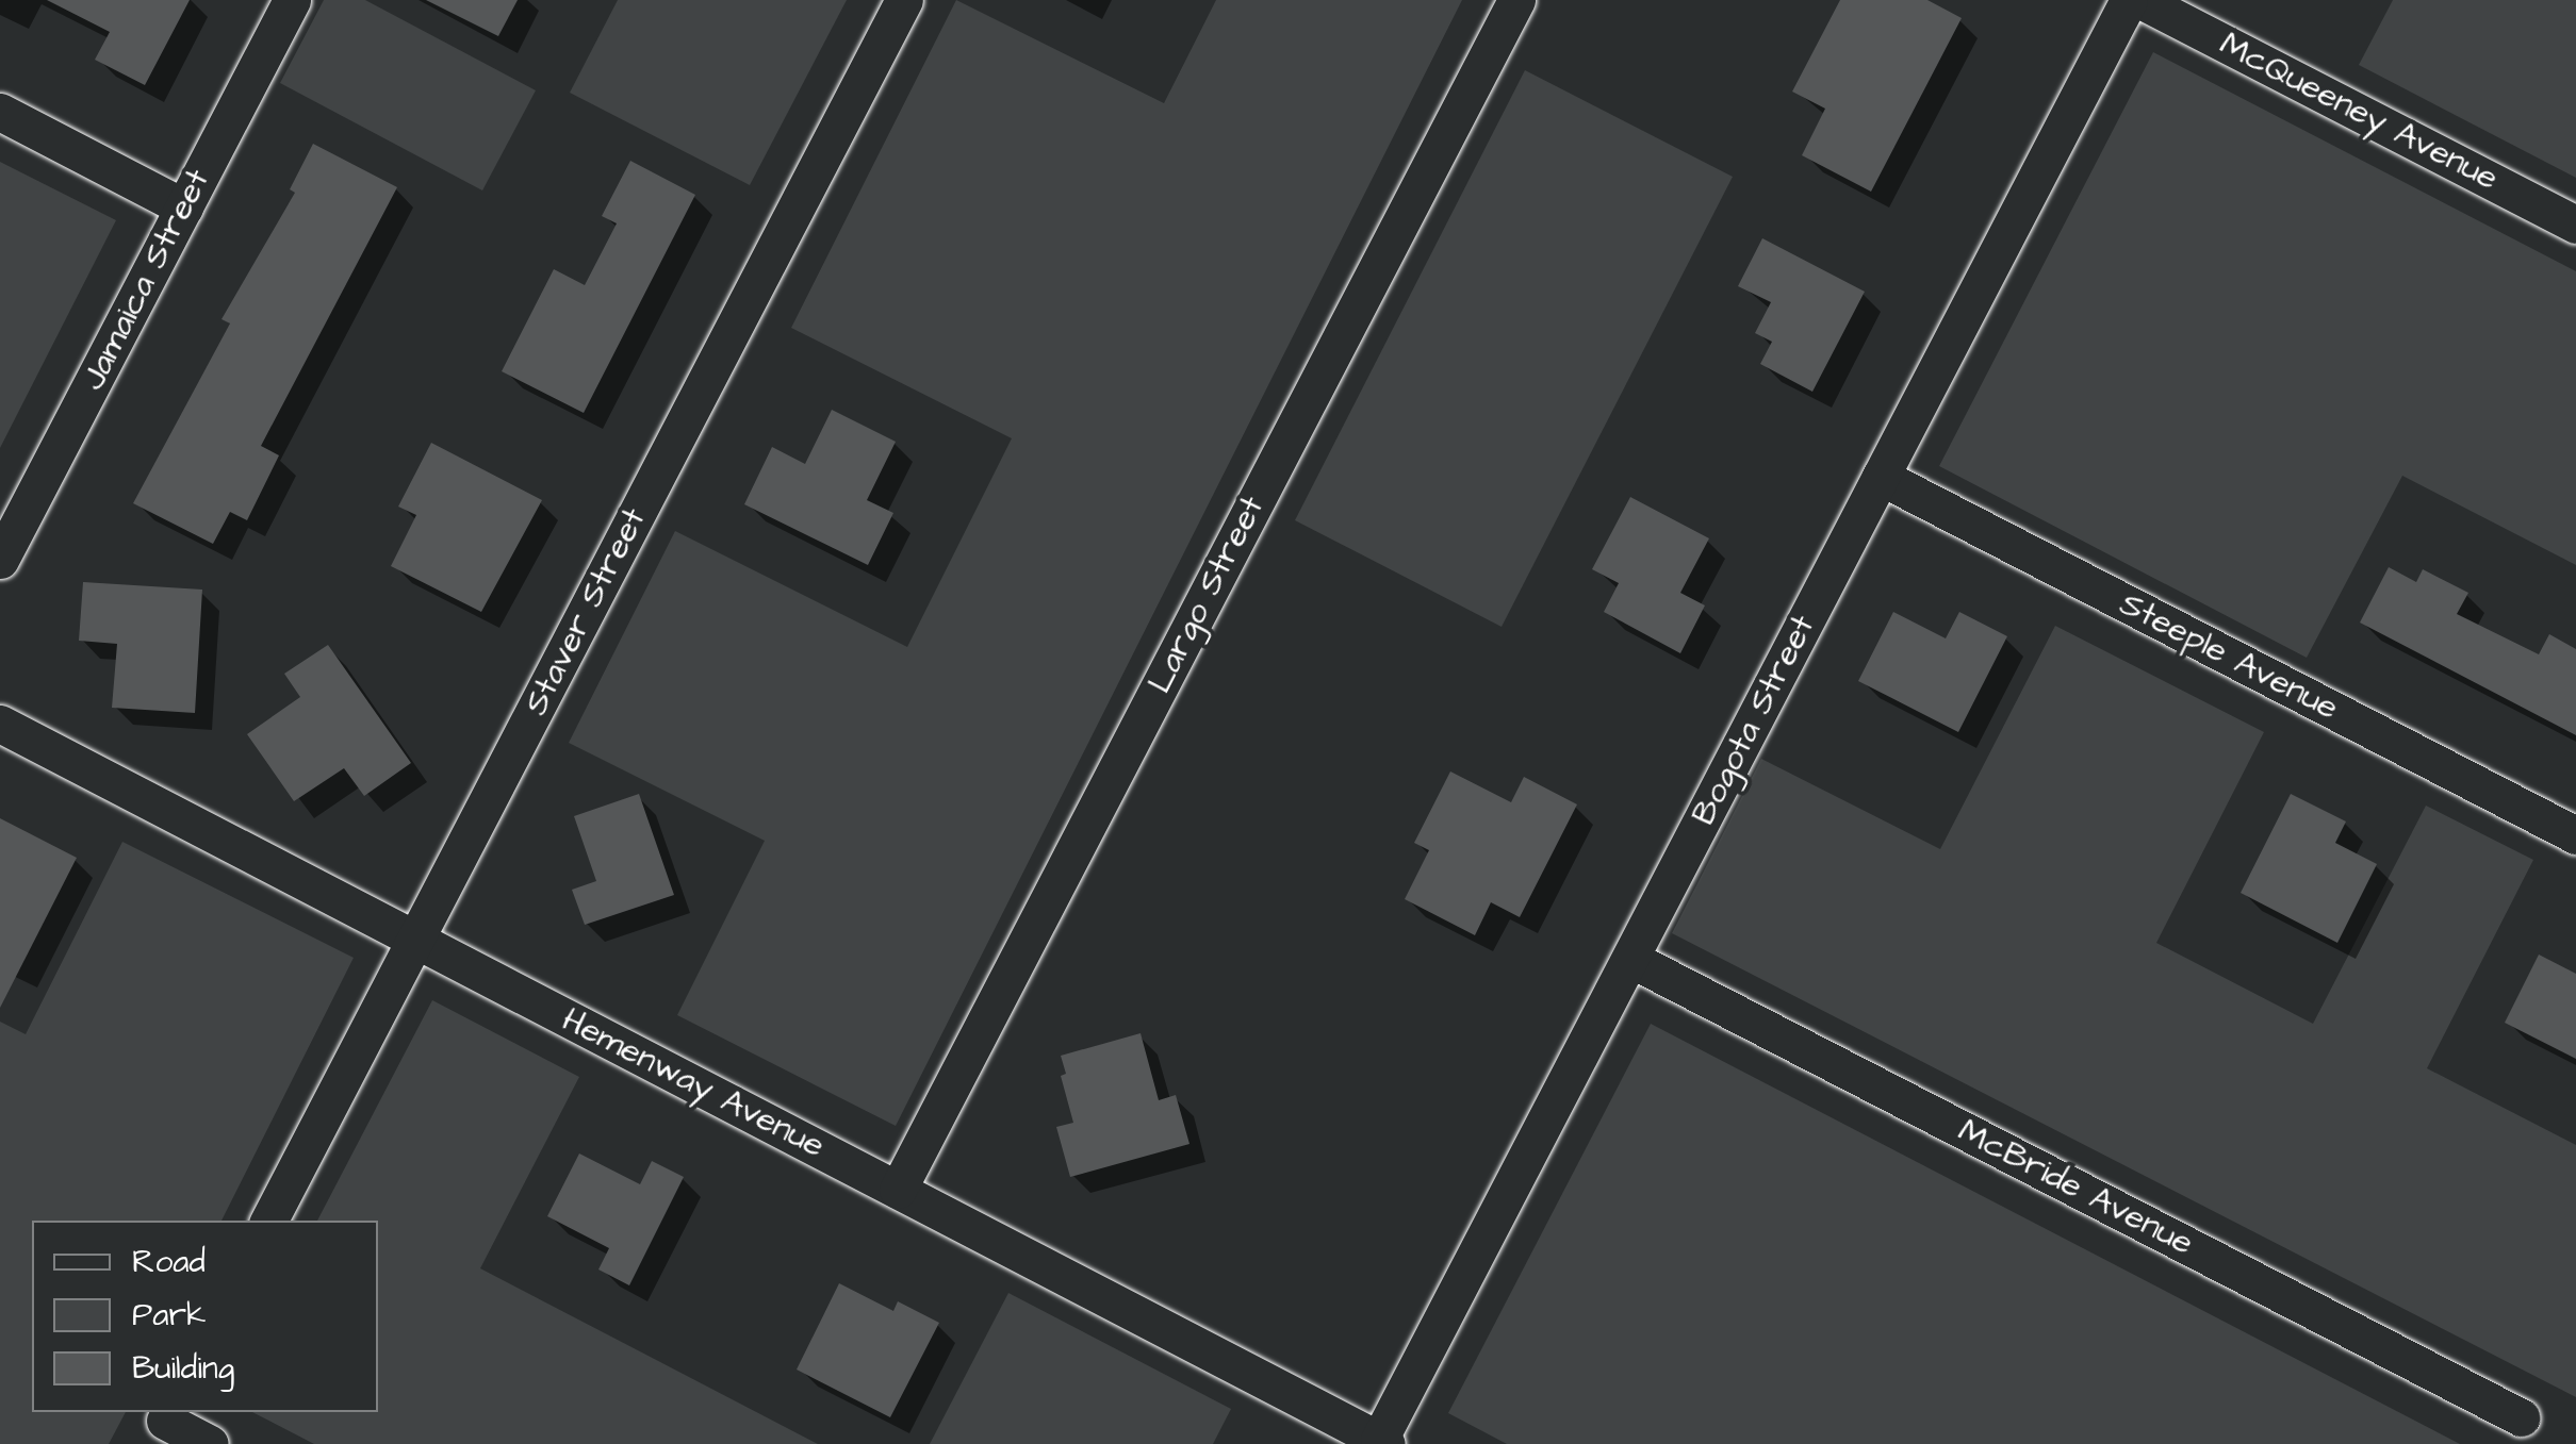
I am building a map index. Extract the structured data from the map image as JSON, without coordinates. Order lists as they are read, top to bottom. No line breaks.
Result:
{"streets":{"street":["McQueeney Avenue","Jamaica Street","Largo Street","Staver Street","Steeple Avenue","Bogota Street","Hemenway Avenue","McBride Avenue"]},"crossings":[["Largo Street","Hemenway Avenue"],["Staver Street","Hemenway Avenue"],["Steeple Avenue","Bogota Street"],["Bogota Street","Hemenway Avenue"],["Bogota Street","McBride Avenue"]],"legend":["Road","Park","Building"]}
